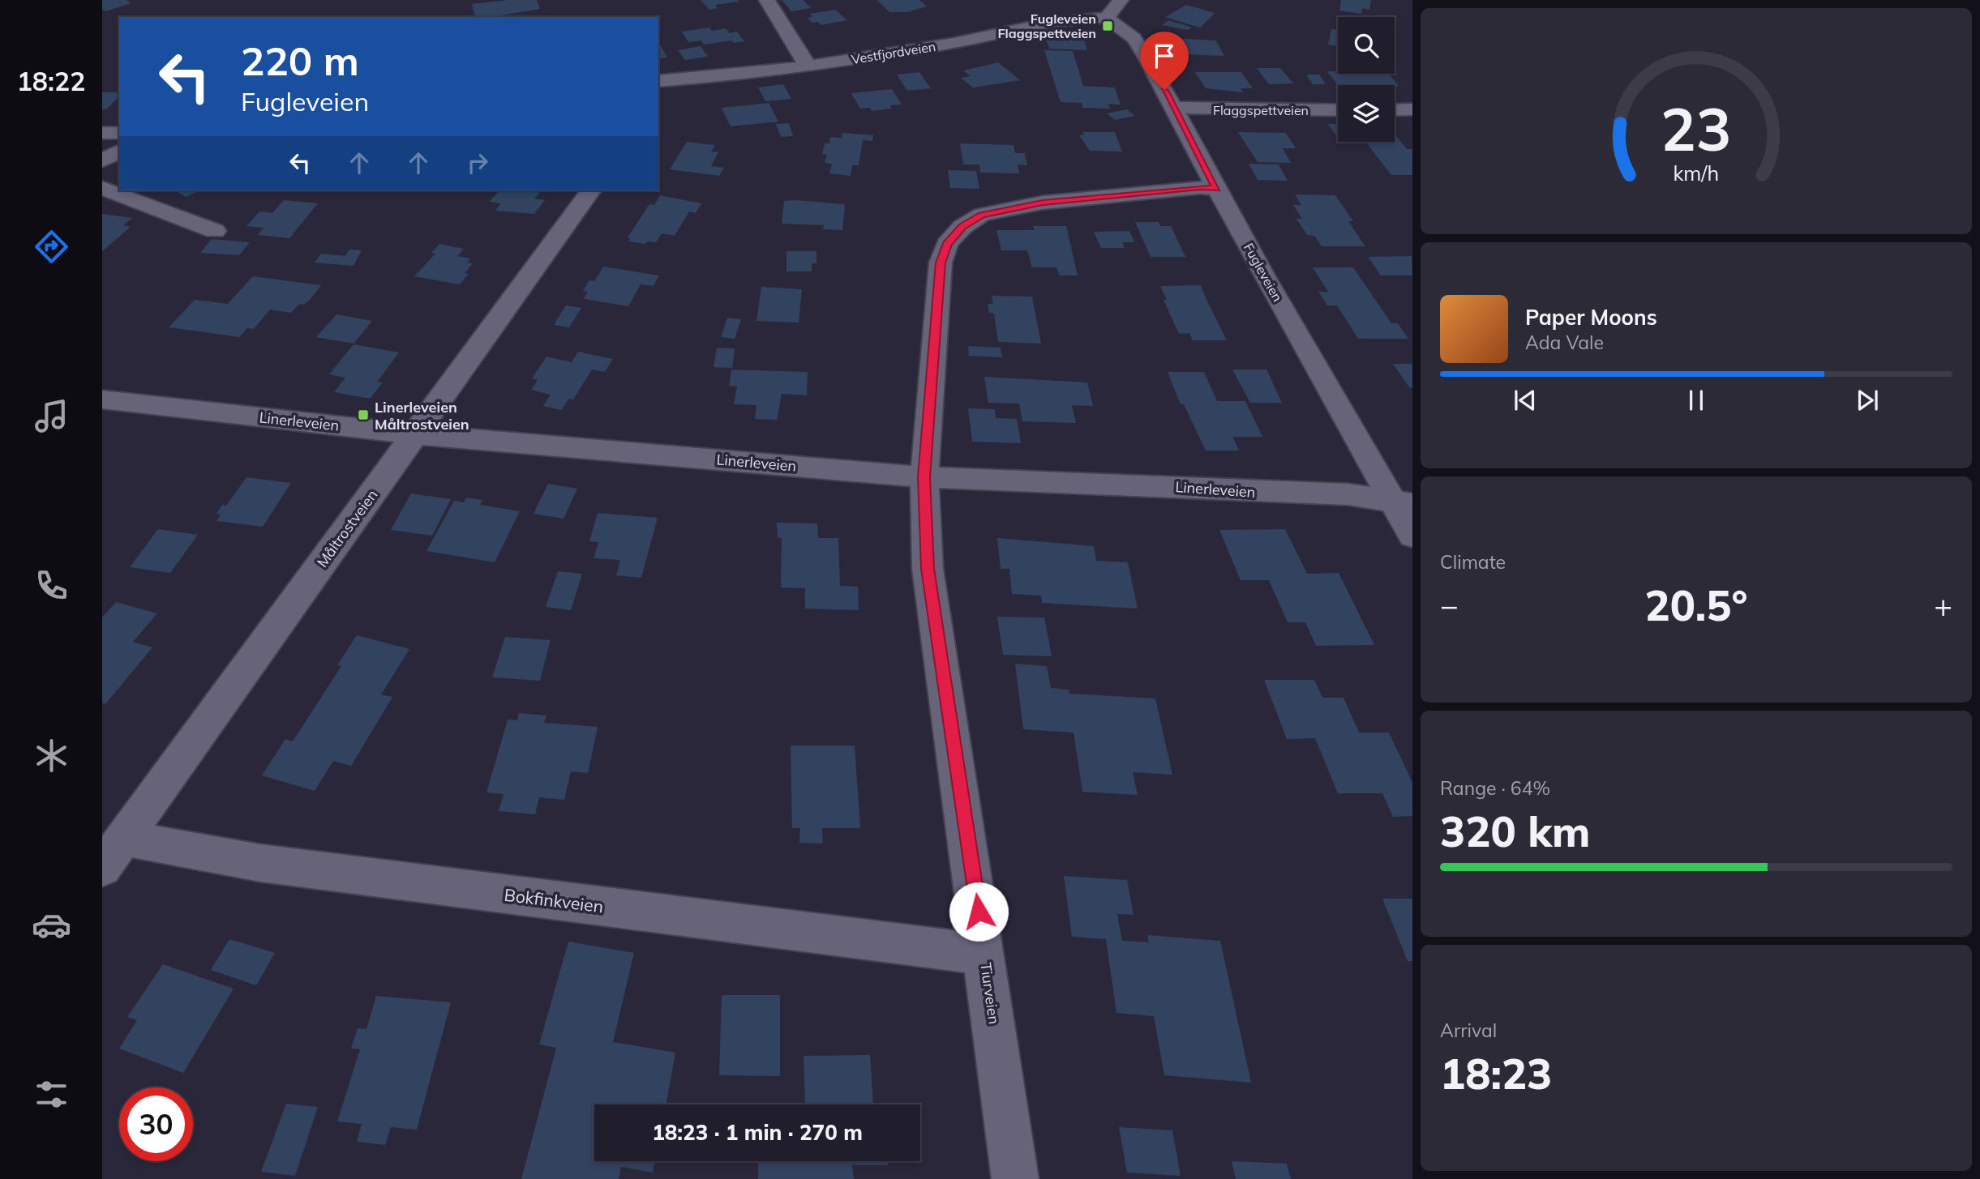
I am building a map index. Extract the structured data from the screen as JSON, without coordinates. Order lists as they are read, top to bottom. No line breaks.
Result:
{"streets":{"street":["Vestfjordveien","Flaggspettveien","Fugleveien","Linerleveien","Måltrostveien","Bokfinkveien","Tiurveien"]},"crossings":[["Vestfjordveien","Fugleveien"],["Flaggspettveien","Fugleveien"],["Fugleveien","Linerleveien"],["Fugleveien","Tiurveien"],["Linerleveien","Måltrostveien"],["Linerleveien","Tiurveien"],["Måltrostveien","Bokfinkveien"],["Bokfinkveien","Tiurveien"]],"places":{"transit":["Fugleveien Flaggspettveien","Linerleveien Måltrostveien"]},"page":{"tabs":"18:22","turn":["220 m","Fugleveien"],"song":["Paper Moons","Ada Vale"],"tile":["Climate",["Range · 64%","320 km"],["Arrival","18:23"]],"heat":["−","20.5°","+"],"limit":"30","trip":"18:23 · 1 min · 270 m","gauge":["23","km/h"]}}
